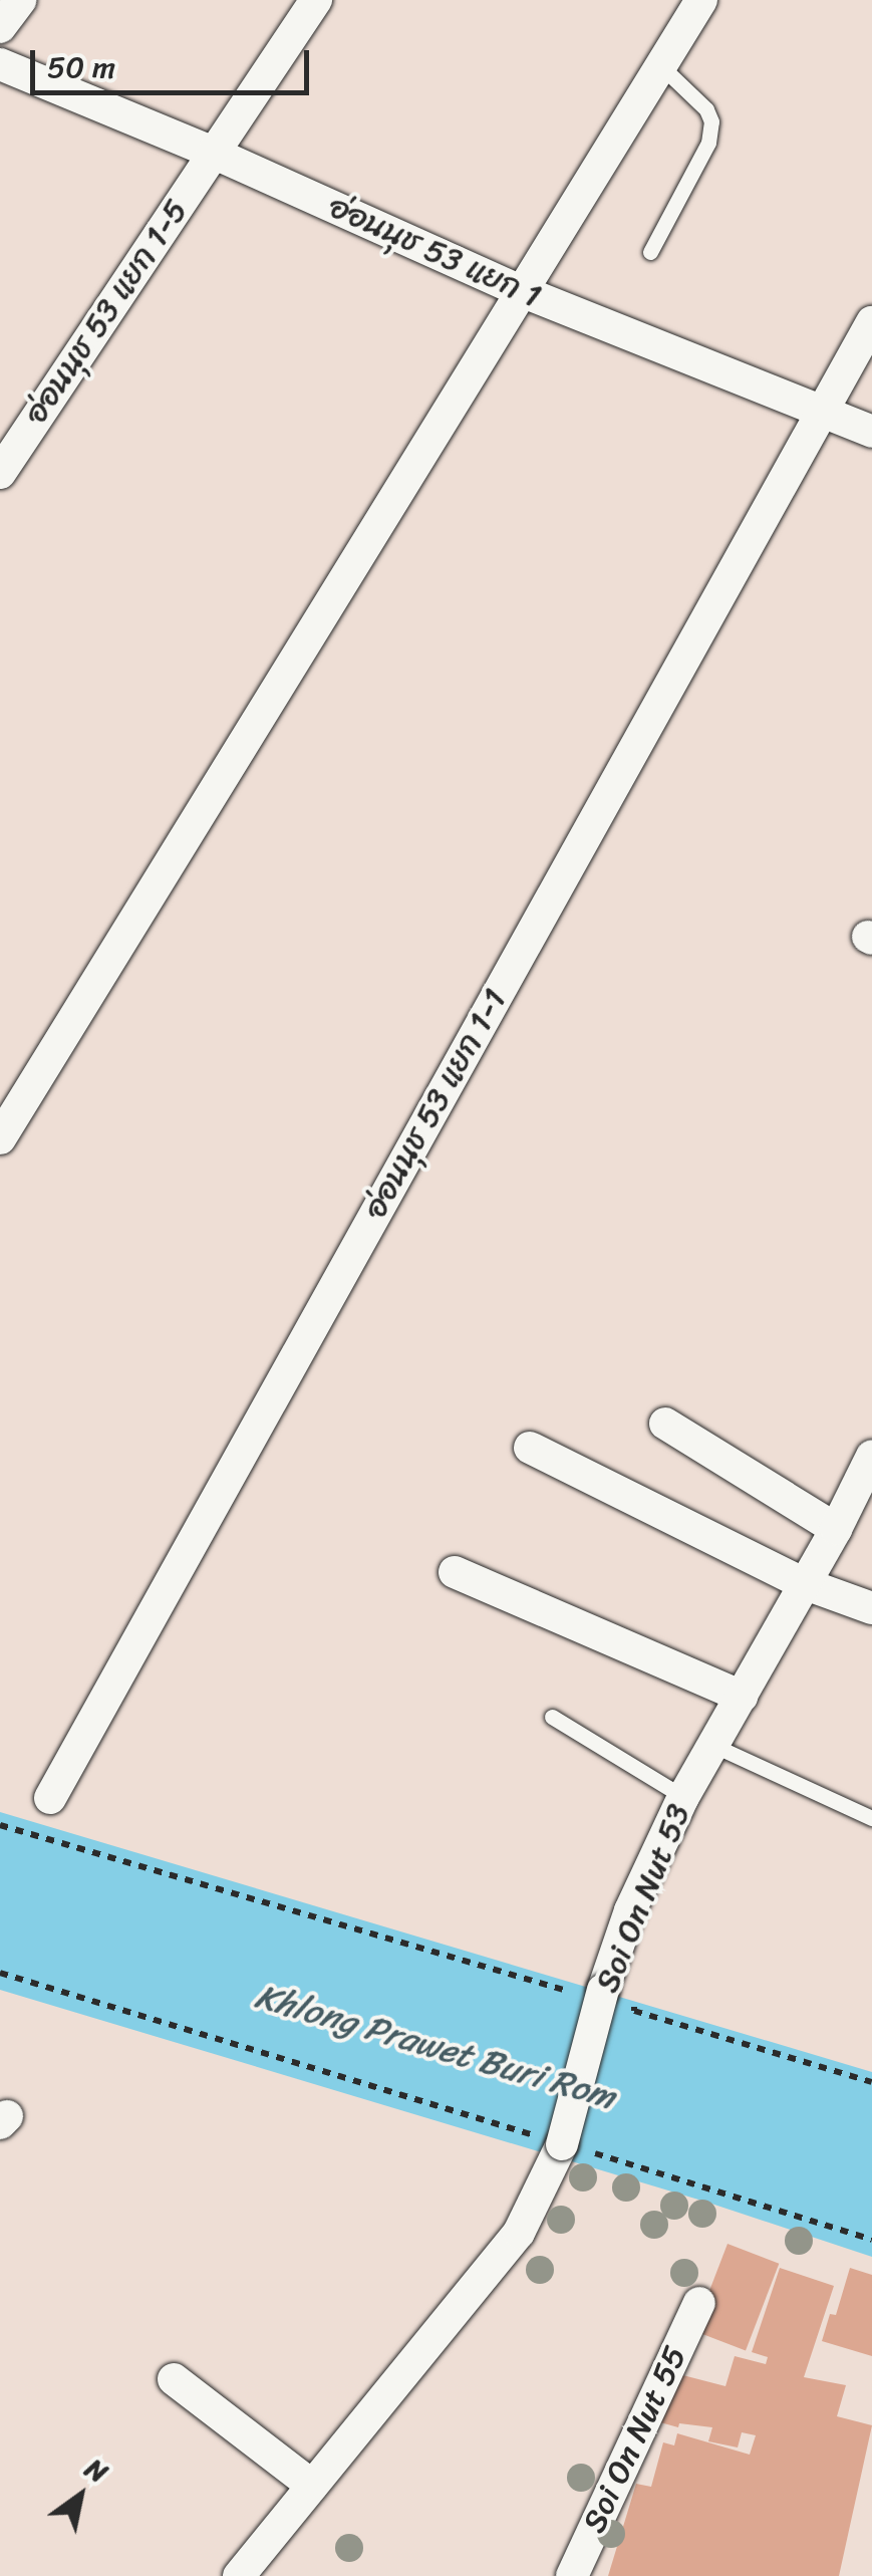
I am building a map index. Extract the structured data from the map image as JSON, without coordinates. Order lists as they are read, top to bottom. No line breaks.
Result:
{"streets":{"street":["อ่อนนุช 53 แยก 1","อ่อนนุช 53 แยก 1-5","อ่อนนุช 53 แยก 1-1","Soi On Nut 53","Soi On Nut 55"]},"crossings":[["อ่อนนุช 53 แยก 1","อ่อนนุช 53 แยก 1-5"],["อ่อนนุช 53 แยก 1","อ่อนนุช 53 แยก 1-1"]],"water":["Khlong Prawet Buri Rom"],"scale_bar":"50 m","north":"top right"}
